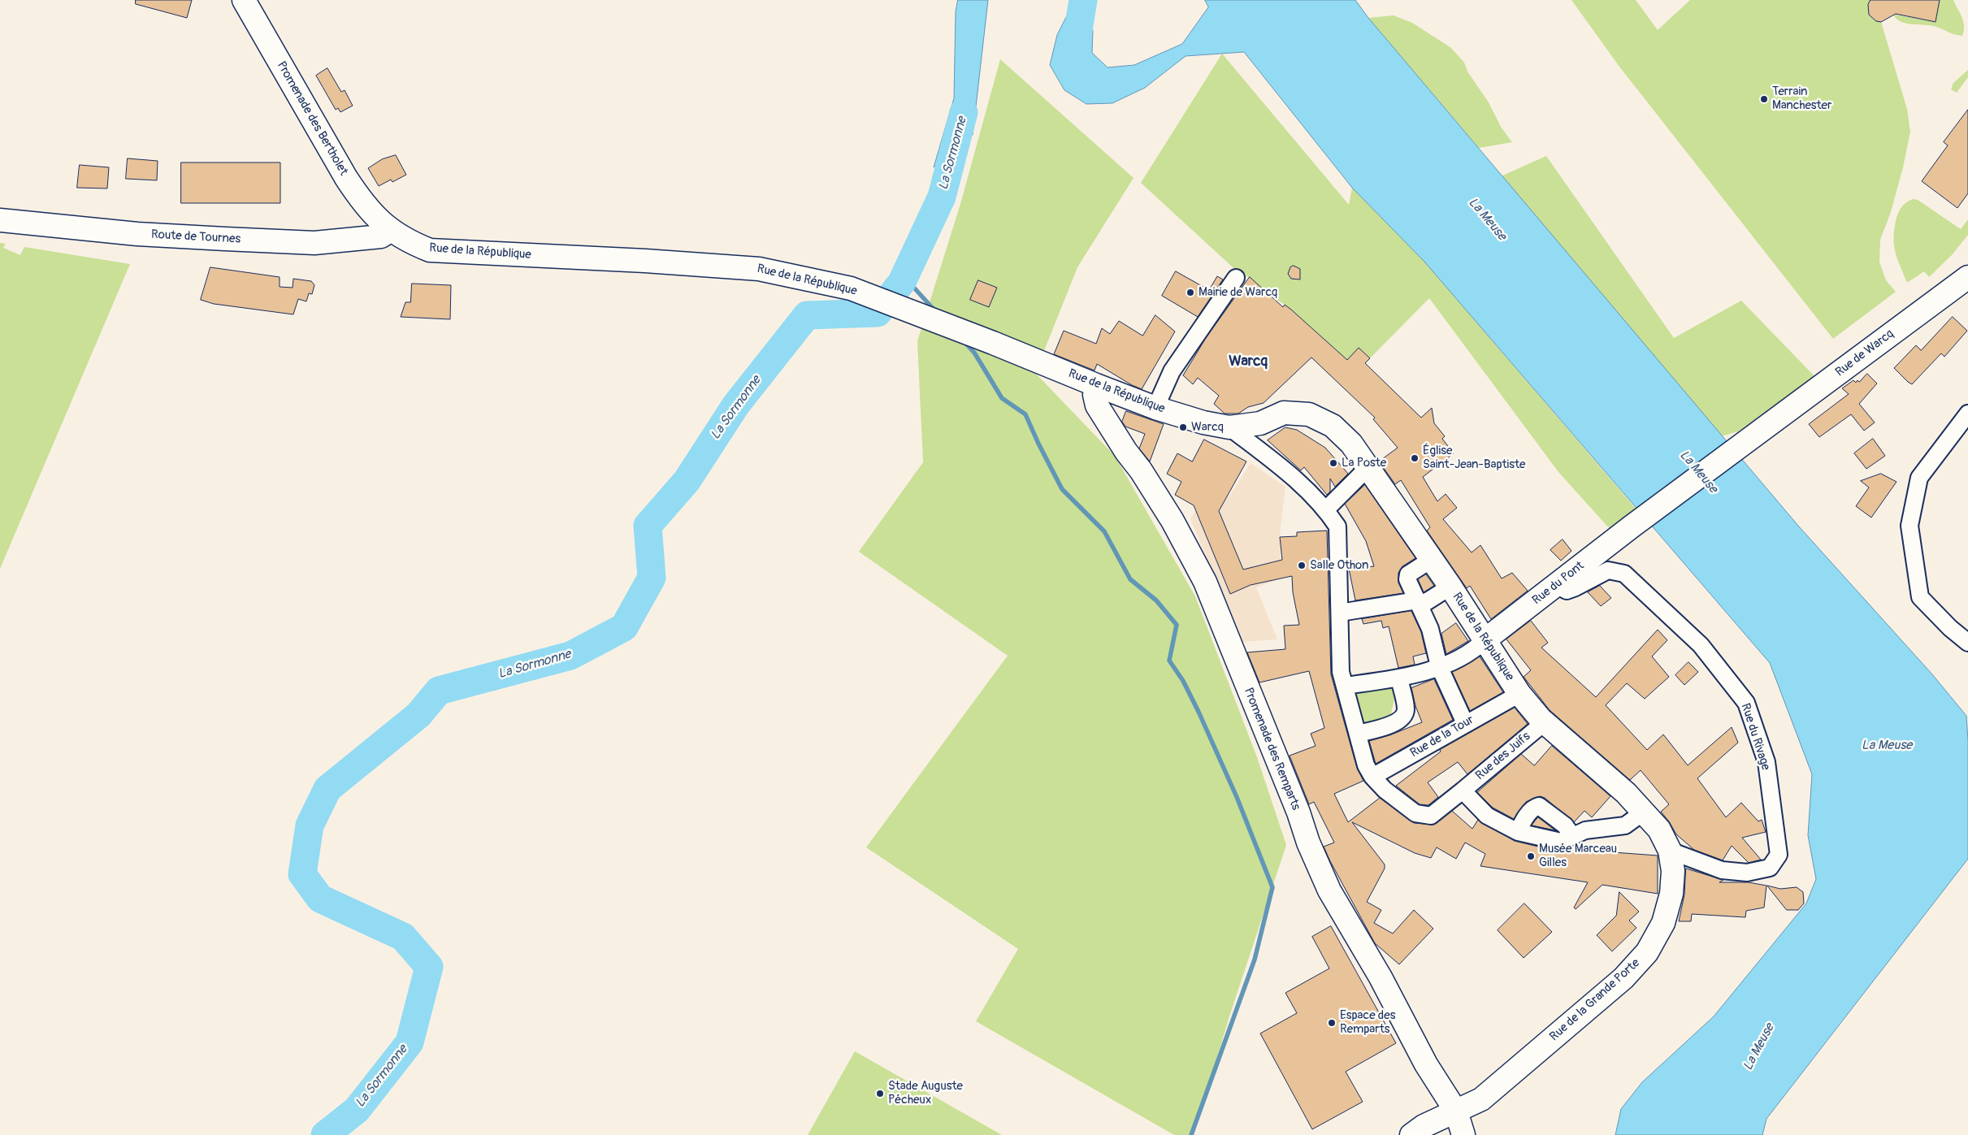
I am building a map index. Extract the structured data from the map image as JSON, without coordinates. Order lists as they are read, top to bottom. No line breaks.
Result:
{"streets":{"main road":["Promenade des Bertholet","Route de Tournes","Rue de la République","Rue de Warcq","Rue du Pont","Promenade des Remparts","Rue de la Grande Porte"],"street":["Rue de la Tour","Rue du Rivage","Rue des Juifs"]},"crossings":[["Promenade des Bertholet","Route de Tournes"],["Promenade des Bertholet","Rue de la République"],["Route de Tournes","Rue de la République"],["Rue de la République","Rue du Pont"],["Rue de la République","Rue de la Tour"],["Rue de la République","Promenade des Remparts"],["Rue de la République","Rue des Juifs"],["Rue de la République","Rue de la Grande Porte"],["Rue de Warcq","Rue du Pont"],["Rue du Pont","Rue du Rivage"],["Rue de la Tour","Rue des Juifs"],["Rue du Rivage","Rue de la Grande Porte"],["Promenade des Remparts","Rue de la Grande Porte"]],"districts":["Warcq"],"water":["La Sormonne","La Meuse"],"places":["Terrain Manchester","Mairie de Warcq","Warcq","Église Saint-Jean-Baptiste","La Poste","Salle Othon","Musée Marceau Gilles","Espace des Remparts","Stade Auguste Pécheux"]}
